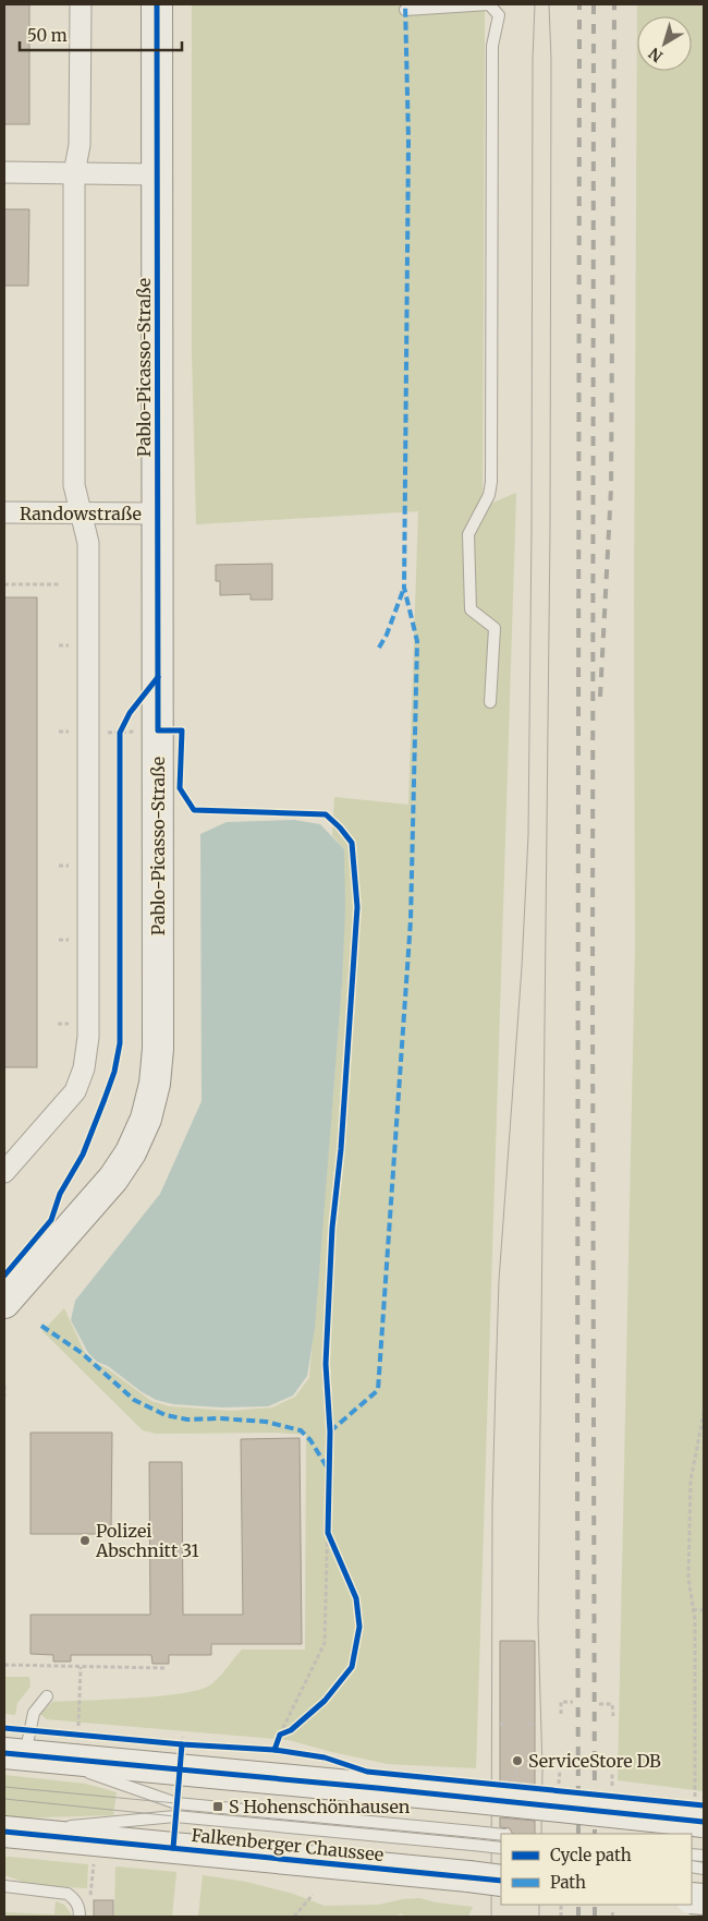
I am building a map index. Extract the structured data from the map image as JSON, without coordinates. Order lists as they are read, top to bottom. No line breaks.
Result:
{"streets":{"main road":["Pablo-Picasso-Straße","Falkenberger Chaussee"],"street":["Randowstraße"]},"crossings":[["Pablo-Picasso-Straße","Randowstraße"]],"places":{"other":["Polizei Abschnitt 31","ServiceStore DB"],"transit":["S Hohenschönhausen"]},"legend":["Cycle path","Path"],"scale_bar":"50 m","north":"bottom left"}
